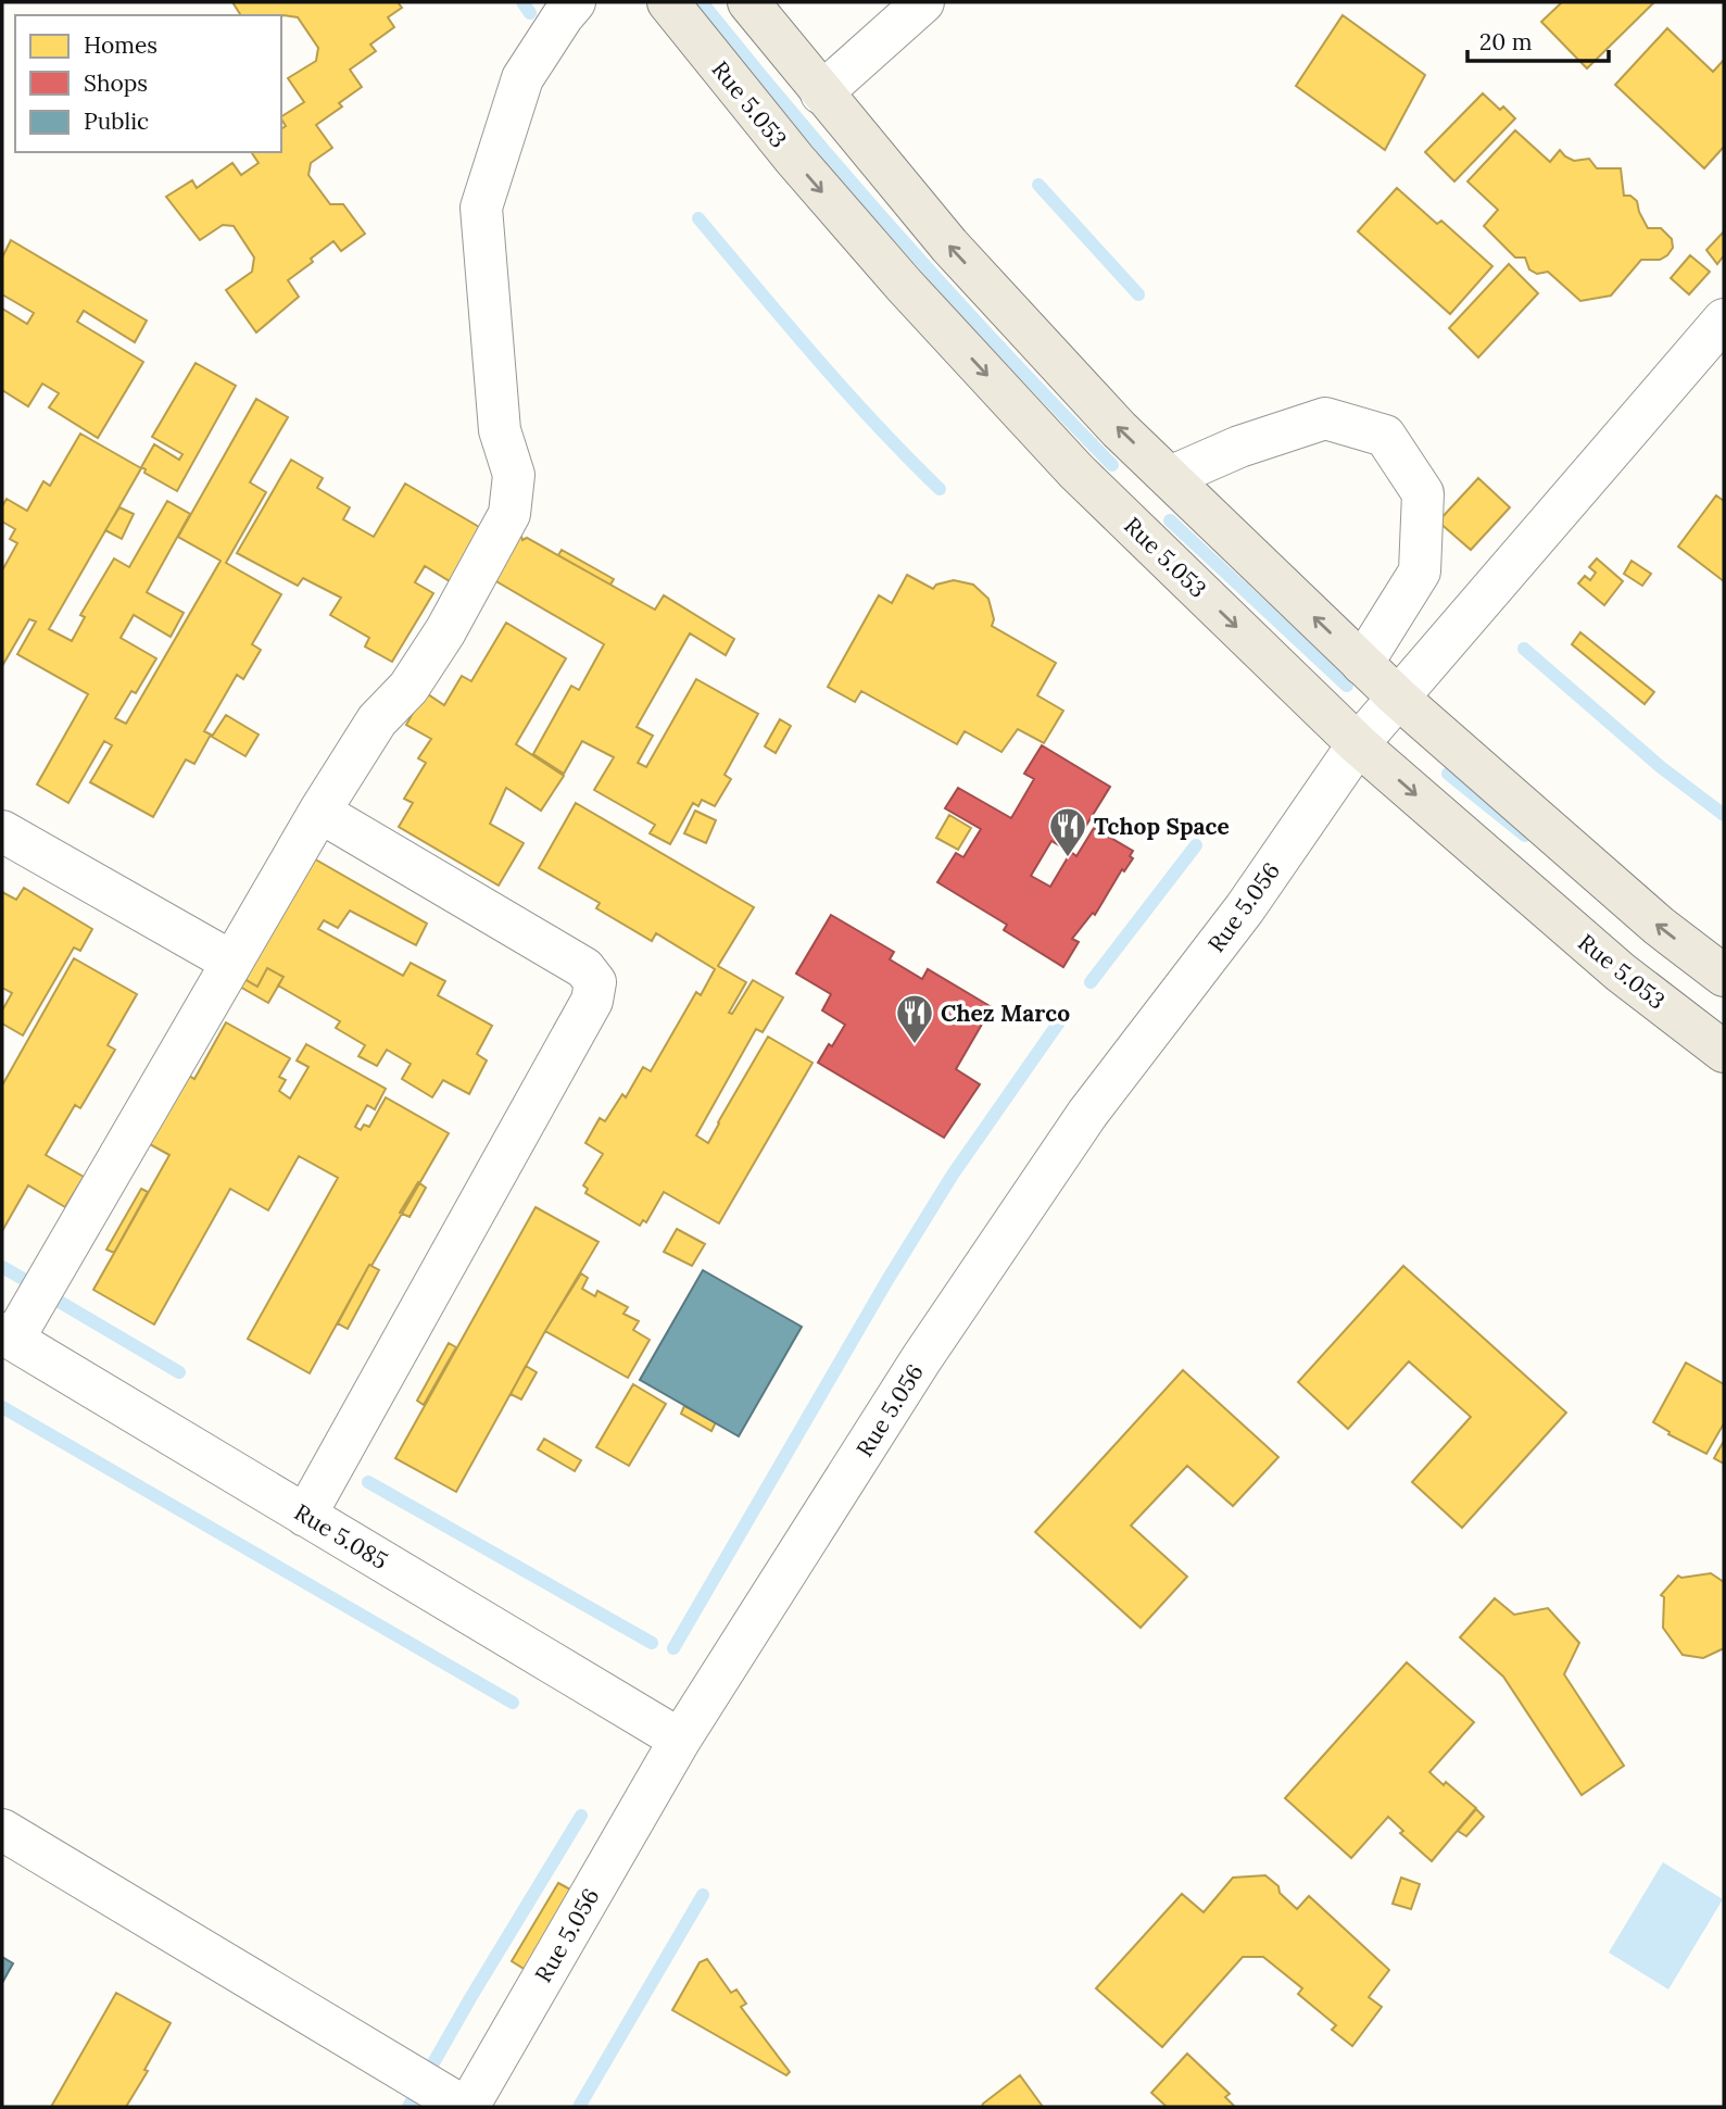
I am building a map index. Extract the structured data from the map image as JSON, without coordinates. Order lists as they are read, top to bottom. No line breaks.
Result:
{"streets":{"main road":["Rue 5.053"],"street":["Rue 5.056","Rue 5.085"]},"crossings":[["Rue 5.053","Rue 5.056"],["Rue 5.056","Rue 5.085"]],"places":{"restaurant":["Tchop Space","Chez Marco"]},"legend":["Homes","Shops","Public"],"scale_bar":"20 m"}
